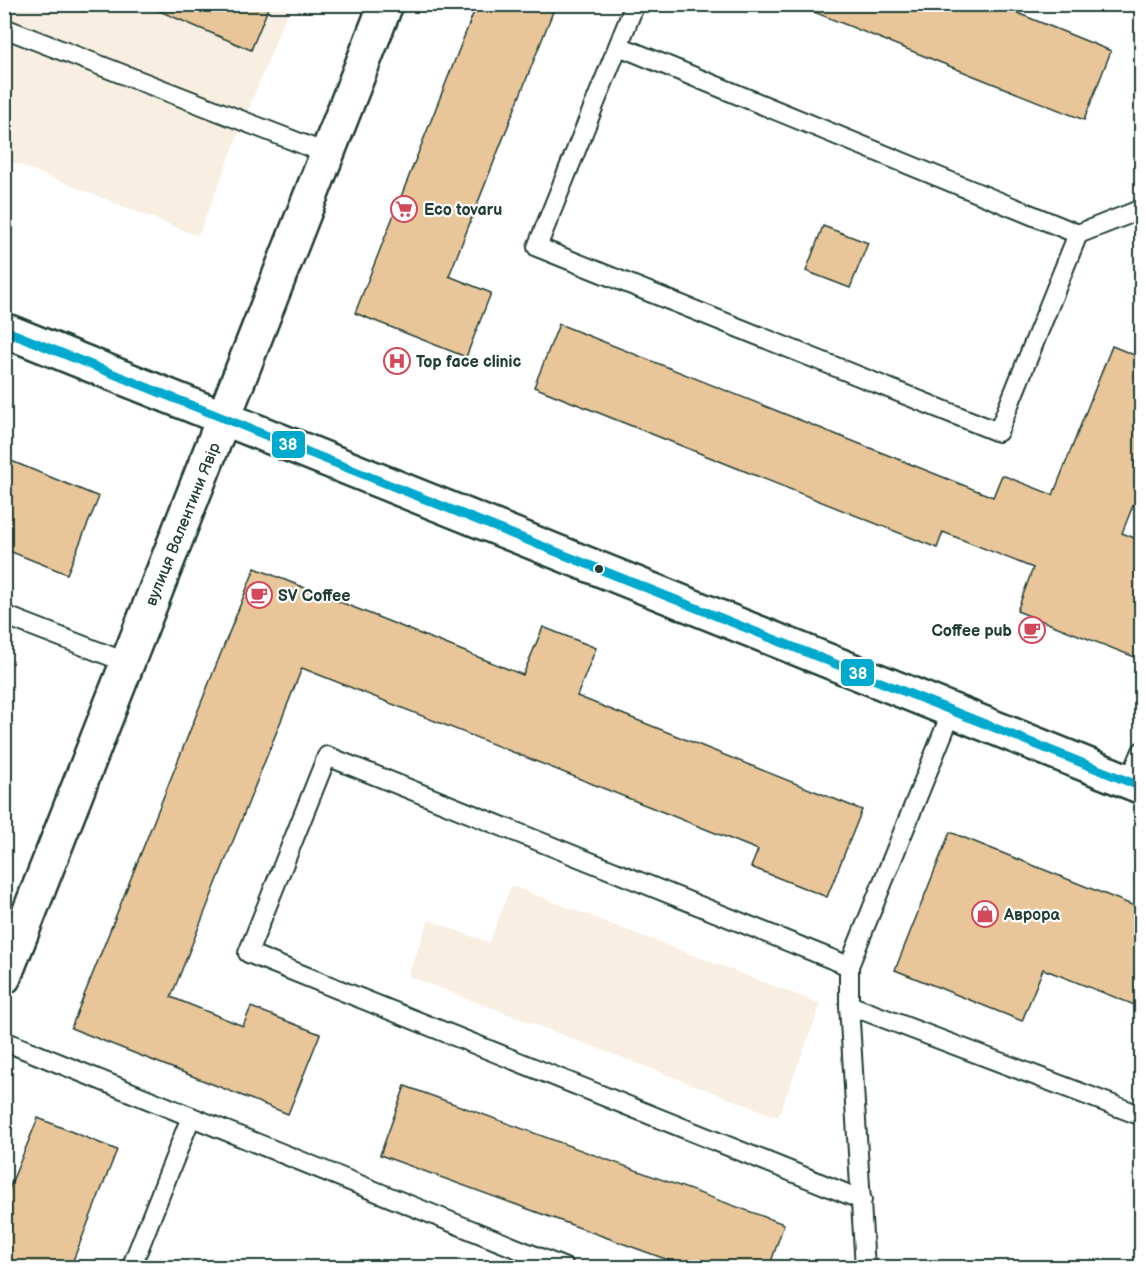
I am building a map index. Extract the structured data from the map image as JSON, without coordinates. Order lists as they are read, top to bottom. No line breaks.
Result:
{"streets":{"main road":["вулиця Валентини Явір"]},"places":{"supermarket":["Eco tovaru"],"hospital":["Top face clinic"],"cafe":["SV Coffee","Coffee pub"],"shop":["Аврора"]},"lines":["transit line 38"]}
